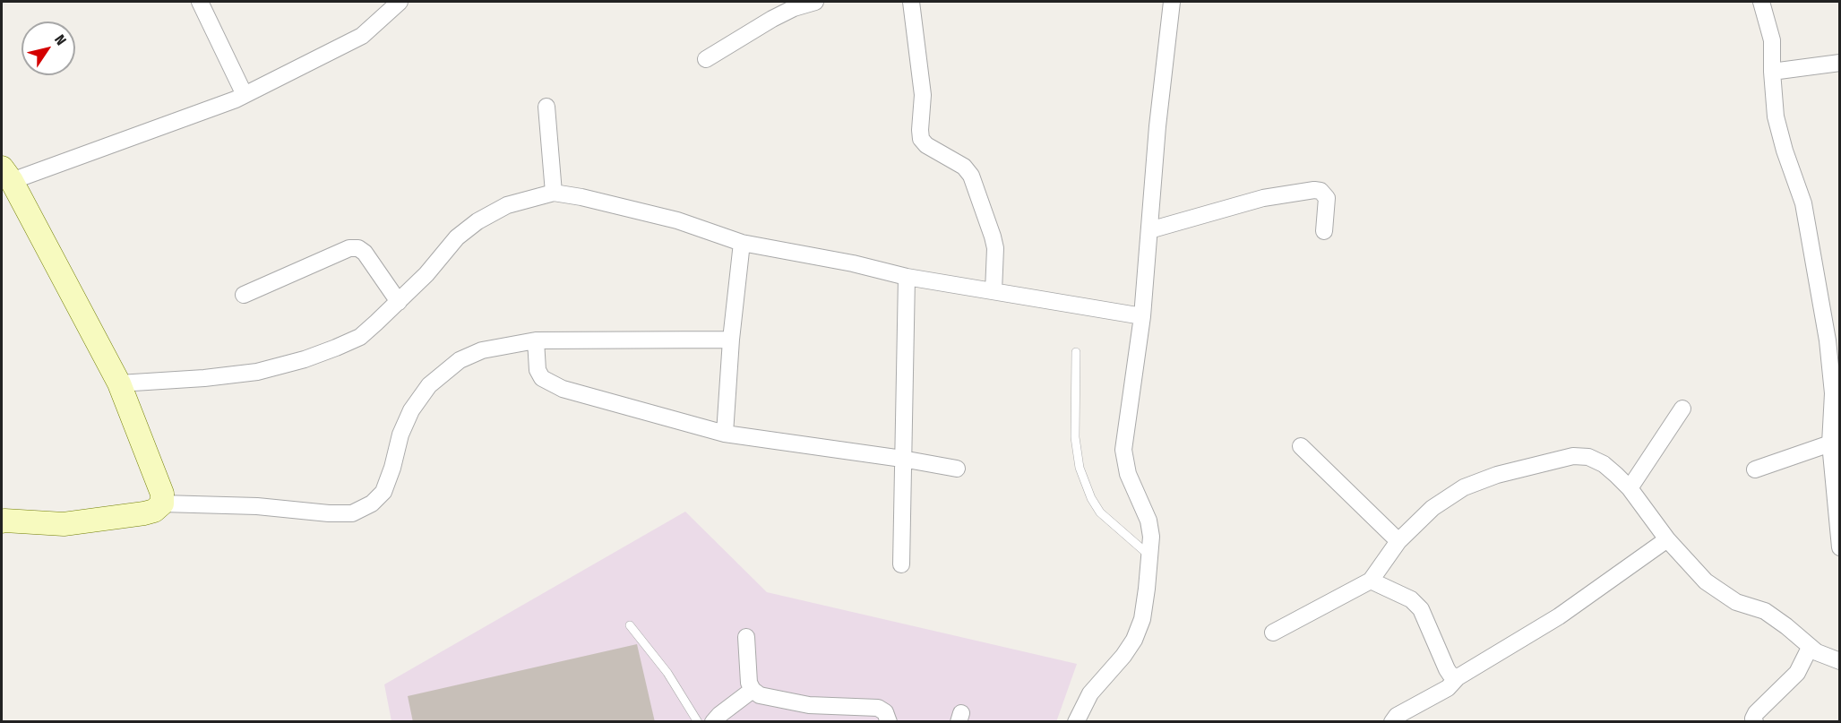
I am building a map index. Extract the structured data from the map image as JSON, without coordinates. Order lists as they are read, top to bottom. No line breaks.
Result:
{"north":"top right"}
